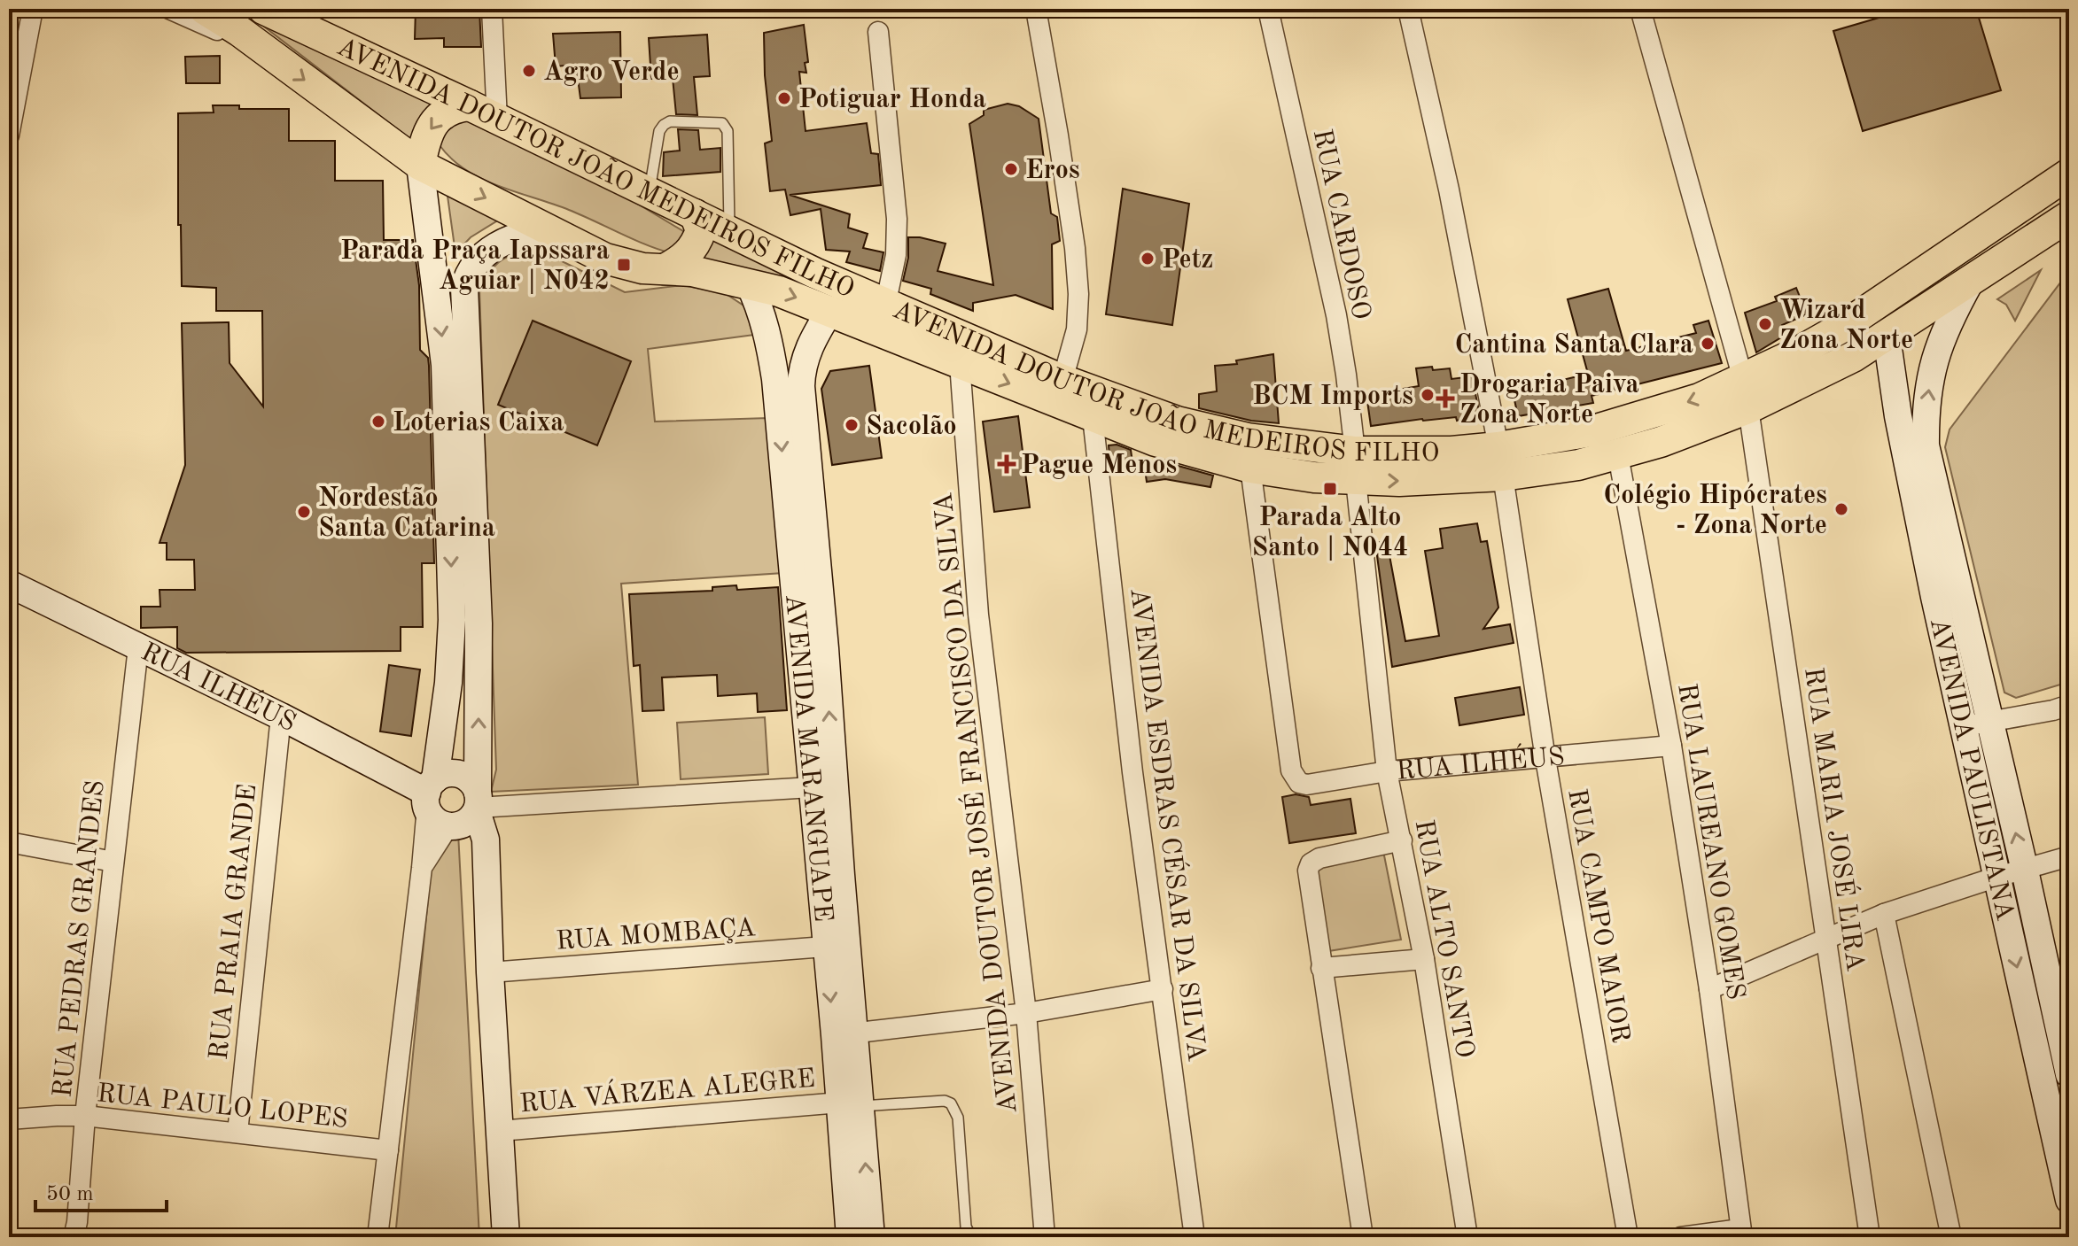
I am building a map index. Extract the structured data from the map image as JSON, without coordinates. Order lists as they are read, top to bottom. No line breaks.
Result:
{"streets":{"main road":["AVENIDA DOUTOR JOÃO MEDEIROS FILHO","RUA ILHÉUS","AVENIDA MARANGUAPE","AVENIDA PAULISTANA"],"street":["RUA CARDOSO","AVENIDA DOUTOR JOSÉ FRANCISCO DA SILVA","RUA MARIA JOSÉ LIRA","AVENIDA ESDRAS CÉSAR DA SILVA","RUA LAUREANO GOMES","RUA CAMPO MAIOR","RUA PRAIA GRANDE","RUA MOMBAÇA","RUA PEDRAS GRANDES","RUA ALTO SANTO","RUA VÁRZEA ALEGRE","RUA PAULO LOPES"]},"crossings":[["AVENIDA DOUTOR JOÃO MEDEIROS FILHO","RUA CARDOSO"],["AVENIDA DOUTOR JOÃO MEDEIROS FILHO","RUA ILHÉUS"],["AVENIDA DOUTOR JOÃO MEDEIROS FILHO","AVENIDA MARANGUAPE"],["AVENIDA DOUTOR JOÃO MEDEIROS FILHO","AVENIDA PAULISTANA"],["AVENIDA DOUTOR JOÃO MEDEIROS FILHO","AVENIDA DOUTOR JOSÉ FRANCISCO DA SILVA"],["AVENIDA DOUTOR JOÃO MEDEIROS FILHO","RUA MARIA JOSÉ LIRA"],["AVENIDA DOUTOR JOÃO MEDEIROS FILHO","AVENIDA ESDRAS CÉSAR DA SILVA"],["AVENIDA DOUTOR JOÃO MEDEIROS FILHO","RUA LAUREANO GOMES"],["AVENIDA DOUTOR JOÃO MEDEIROS FILHO","RUA CAMPO MAIOR"],["AVENIDA DOUTOR JOÃO MEDEIROS FILHO","RUA ALTO SANTO"],["RUA CARDOSO","RUA ALTO SANTO"],["RUA ILHÉUS","RUA LAUREANO GOMES"],["RUA ILHÉUS","RUA CAMPO MAIOR"],["RUA ILHÉUS","RUA PRAIA GRANDE"],["RUA ILHÉUS","RUA PEDRAS GRANDES"],["RUA ILHÉUS","RUA ALTO SANTO"],["AVENIDA MARANGUAPE","RUA MOMBAÇA"],["AVENIDA MARANGUAPE","RUA VÁRZEA ALEGRE"],["RUA PRAIA GRANDE","RUA PAULO LOPES"],["RUA PEDRAS GRANDES","RUA PAULO LOPES"]],"places":{"other":["Agro Verde","Potiguar Honda","Eros","Petz","Wizard Zona Norte","Cantina Santa Clara","BCM Imports","Loterias Caixa","Sacolão","Colégio Hipócrates - Zona Norte","Nordestão Santa Catarina"],"transit":["Parada Praça Iapssara Aguiar | N042","Parada Alto Santo | N044"],"health":["Drogaria Paiva Zona Norte","Pague Menos"]},"scale_bar":"50 m"}
